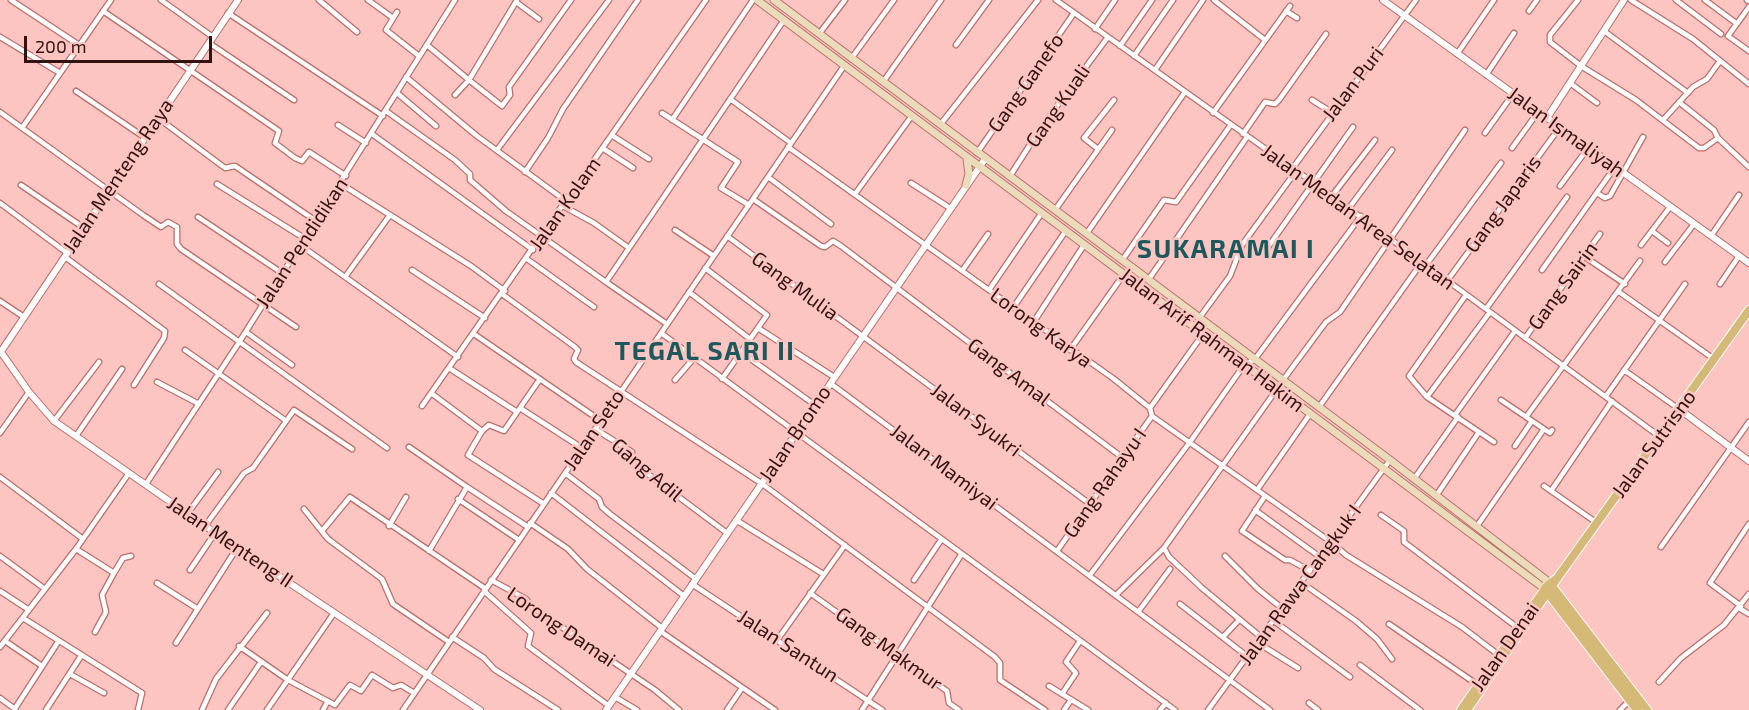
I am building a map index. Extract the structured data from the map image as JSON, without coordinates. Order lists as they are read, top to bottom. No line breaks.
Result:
{"streets":{"main road":["Jalan Arif Rahman Hakim","Jalan Sutrisno","Jalan Denai"],"street":["Gang Ganefo","Jalan Puri","Gang Kuali","Jalan Ismaliyah","Jalan Menteng Raya","Jalan Kolam","Gang Japaris","Jalan Medan Area Selatan","Jalan Pendidikan","Gang Mulia","Gang Sairin","Lorong Karya","Gang Amal","Jalan Syukri","Jalan Seto","Jalan Bromo","Jalan Mamiyai","Gang Adil","Gang Rahayu I","Jalan Menteng II","Jalan Rawa Cangkuk I","Lorong Damai","Jalan Santun","Gang Makmur"]},"crossings":[["Gang Ganefo","Jalan Medan Area Selatan"],["Gang Ganefo","Jalan Arif Rahman Hakim"],["Jalan Puri","Jalan Ismaliyah"],["Jalan Puri","Jalan Medan Area Selatan"],["Jalan Puri","Jalan Arif Rahman Hakim"],["Gang Kuali","Jalan Medan Area Selatan"],["Gang Kuali","Jalan Arif Rahman Hakim"],["Jalan Ismaliyah","Gang Japaris"],["Jalan Menteng Raya","Jalan Menteng II"],["Gang Japaris","Jalan Medan Area Selatan"],["Jalan Medan Area Selatan","Gang Sairin"],["Jalan Medan Area Selatan","Jalan Sutrisno"],["Jalan Pendidikan","Jalan Menteng II"],["Gang Mulia","Jalan Syukri"],["Gang Mulia","Jalan Seto"],["Gang Mulia","Jalan Bromo"],["Lorong Karya","Jalan Seto"],["Lorong Karya","Jalan Bromo"],["Jalan Arif Rahman Hakim","Jalan Seto"],["Jalan Arif Rahman Hakim","Jalan Bromo"],["Jalan Arif Rahman Hakim","Jalan Sutrisno"],["Jalan Arif Rahman Hakim","Jalan Rawa Cangkuk I"],["Jalan Arif Rahman Hakim","Jalan Denai"],["Gang Amal","Jalan Seto"],["Gang Amal","Jalan Bromo"],["Gang Amal","Gang Rahayu I"],["Jalan Syukri","Jalan Bromo"],["Jalan Syukri","Gang Rahayu I"],["Jalan Seto","Gang Adil"],["Jalan Seto","Jalan Menteng II"],["Jalan Seto","Lorong Damai"],["Jalan Seto","Jalan Santun"],["Jalan Bromo","Jalan Mamiyai"],["Jalan Bromo","Gang Adil"],["Jalan Bromo","Lorong Damai"],["Jalan Bromo","Jalan Santun"],["Jalan Sutrisno","Jalan Denai"],["Jalan Mamiyai","Gang Rahayu I"],["Jalan Mamiyai","Jalan Rawa Cangkuk I"]],"districts":["SUKARAMAI I","TEGAL SARI II"],"scale_bar":"200 m"}
